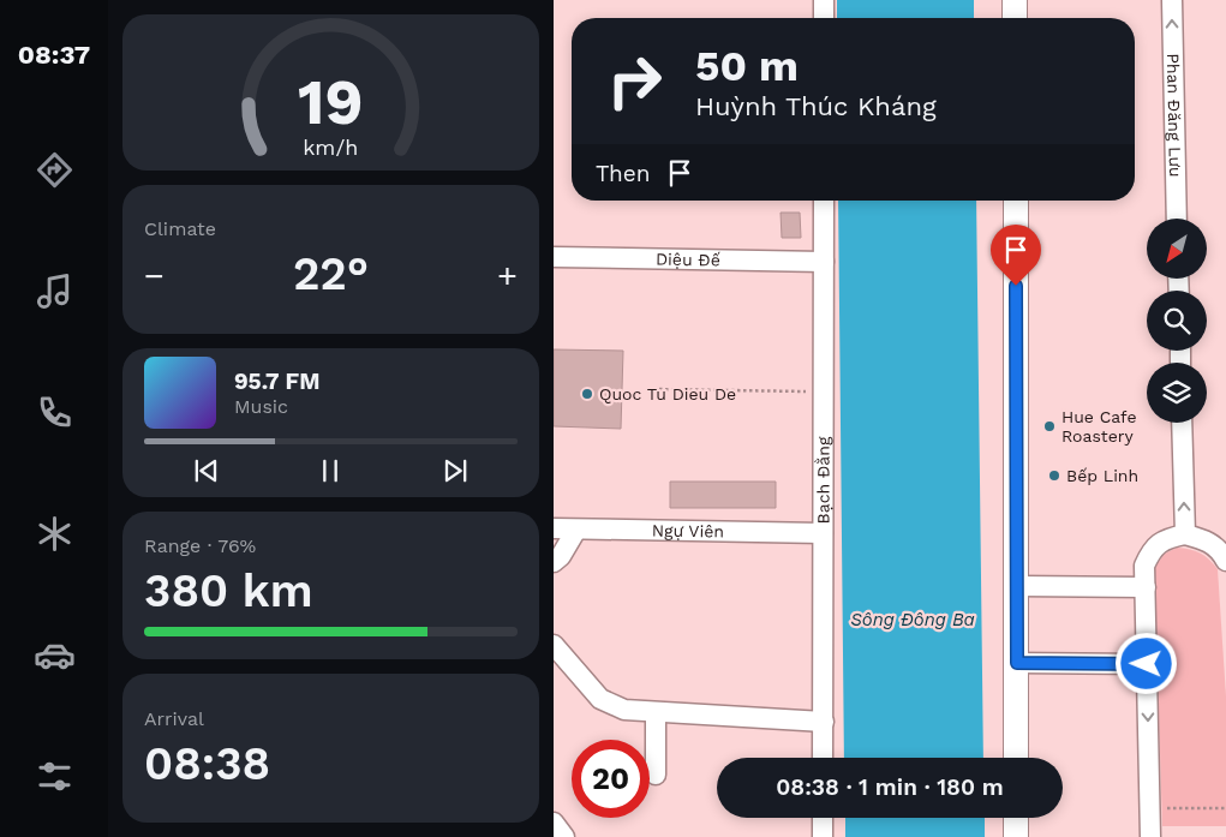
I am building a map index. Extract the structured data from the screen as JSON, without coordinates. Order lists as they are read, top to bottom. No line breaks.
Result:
{"streets":{"street":["Phan Đăng Lưu","Diệu Đế","Bạch Đằng","Ngự Viên"]},"crossings":[["Diệu Đế","Bạch Đằng"],["Bạch Đằng","Ngự Viên"]],"one_way":["Phan Đăng Lưu"],"water":["Sông Đông Ba"],"places":["Quoc Tu Dieu De","Hue Cafe Roastery","Bếp Linh"],"north":"bottom left","page":{"tabs":"08:37","turn":["50 m","Huỳnh Thúc Kháng"],"then":"Then","tile":["Climate",["Range · 76%","380 km"],["Arrival","08:38"]],"heat":["−","22°","+"],"song":["95.7 FM","Music"],"limit":"20","trip":"08:38 · 1 min · 180 m","gauge":["19","km/h"]}}
